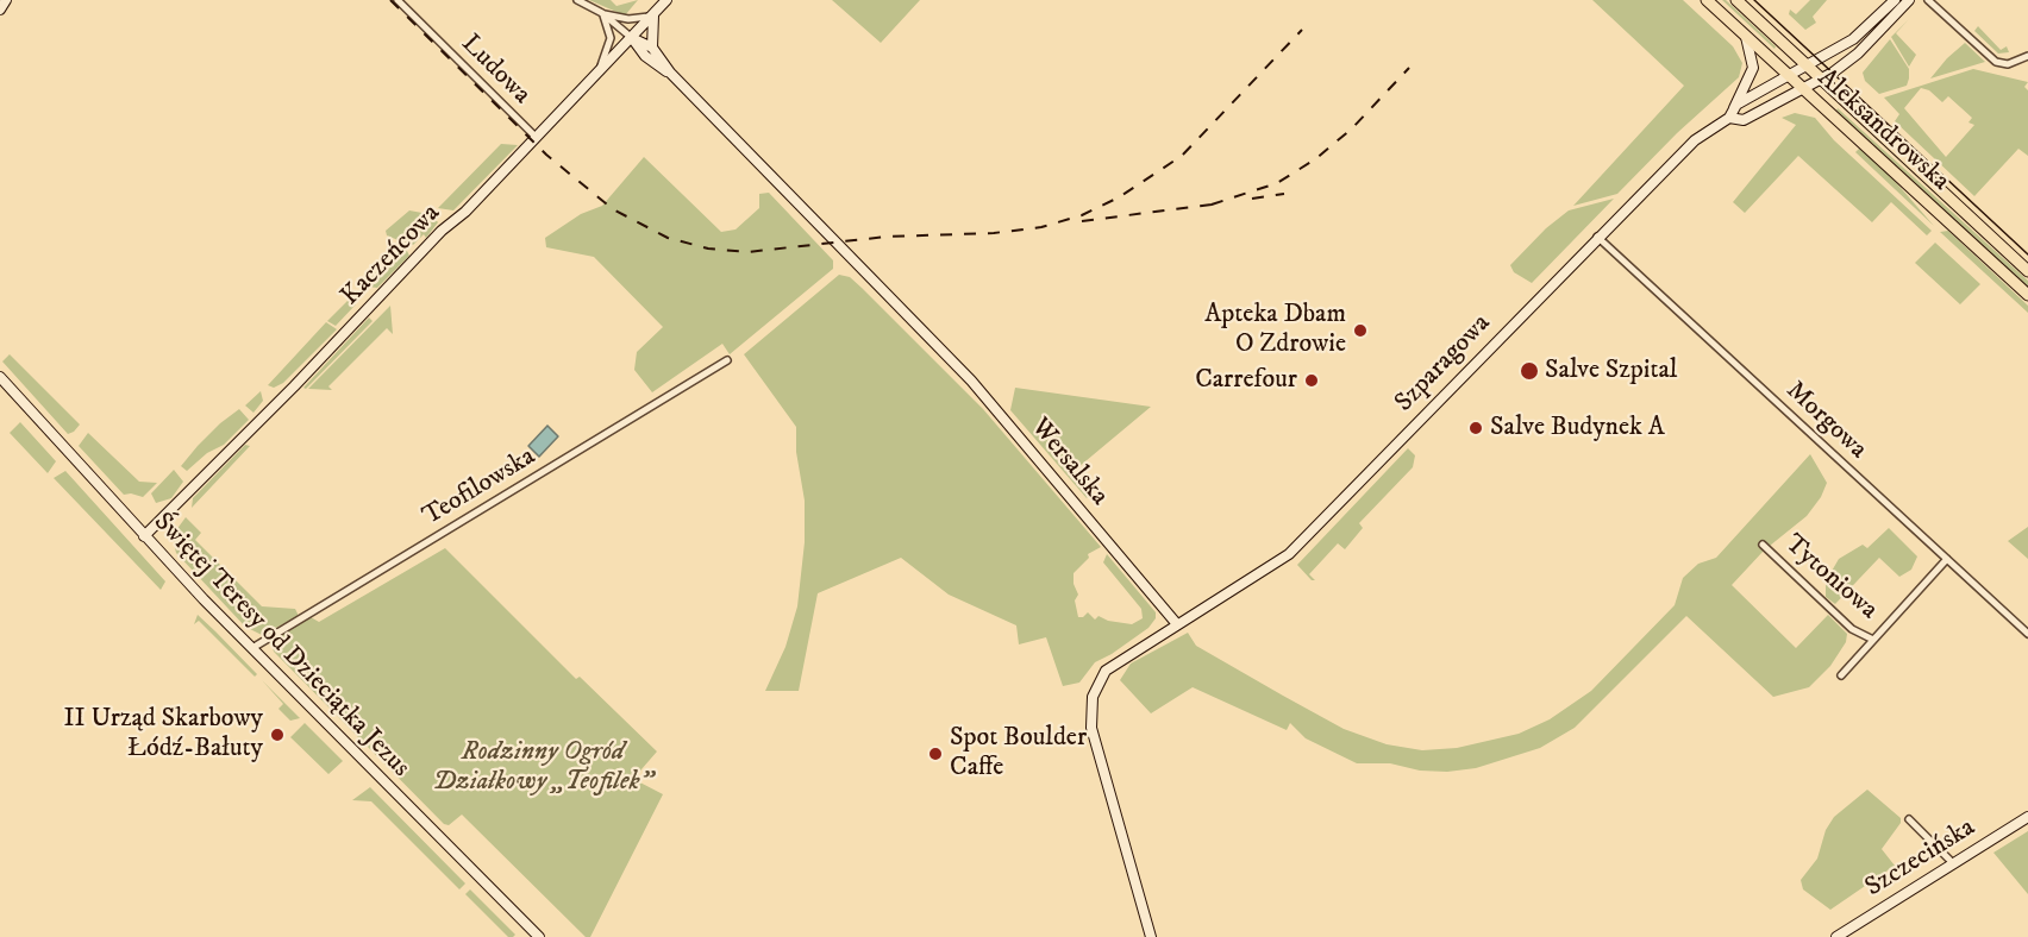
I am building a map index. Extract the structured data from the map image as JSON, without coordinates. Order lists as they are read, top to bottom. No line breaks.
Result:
{"streets":{"main road":["Aleksandrowska"],"street":["Ludowa","Kaczeńcowa","Szparagowa","Morgowa","Wersalska","Teofilowska","Tytoniowa","Świętej Teresy od Dzieciątka Jezus","Szczecińska"]},"crossings":[["Ludowa","Kaczeńcowa"],["Aleksandrowska","Szparagowa"],["Kaczeńcowa","Wersalska"],["Kaczeńcowa","Świętej Teresy od Dzieciątka Jezus"],["Szparagowa","Morgowa"],["Szparagowa","Wersalska"],["Teofilowska","Świętej Teresy od Dzieciątka Jezus"]],"parks":["Rodzinny Ogród Działkowy „Teofilek”"],"places":["Apteka Dbam O Zdrowie","Salve Szpital","Carrefour","Salve Budynek A","II Urząd Skarbowy Łódź-Bałuty","Spot Boulder Caffe"]}
